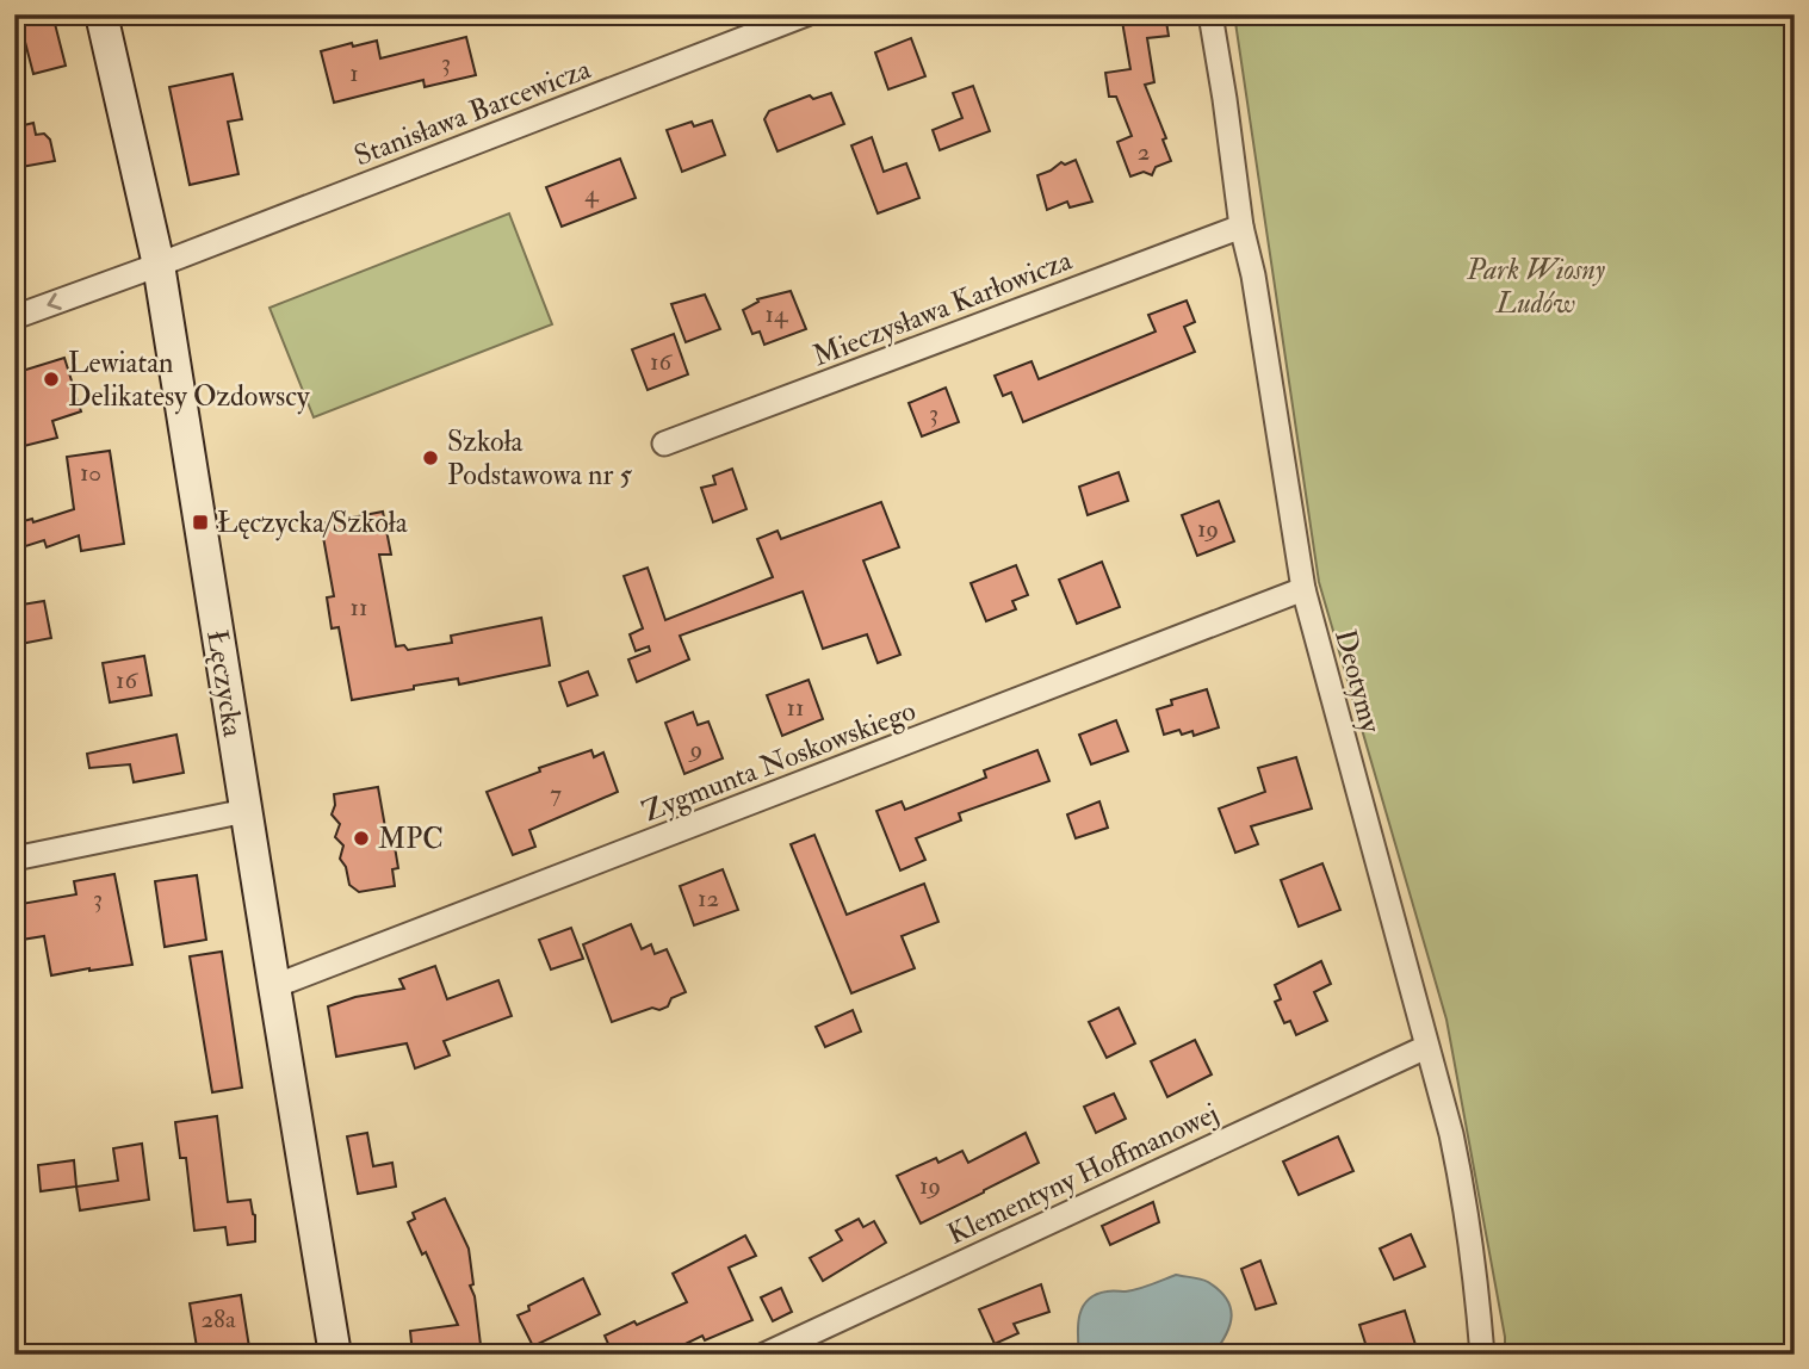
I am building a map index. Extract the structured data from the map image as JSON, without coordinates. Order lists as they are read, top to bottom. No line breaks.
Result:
{"streets":{"street":["Stanisława Barcewicza","Mieczysława Karłowicza","Deotymy","Łęczycka","Zygmunta Noskowskiego","Klementyny Hoffmanowej"]},"crossings":[["Stanisława Barcewicza","Łęczycka"],["Mieczysława Karłowicza","Deotymy"],["Deotymy","Zygmunta Noskowskiego"],["Deotymy","Klementyny Hoffmanowej"],["Łęczycka","Zygmunta Noskowskiego"]],"parks":["Park Wiosny Ludów"],"places":{"other":["Lewiatan Delikatesy Ozdowscy","Szkoła Podstawowa nr 5","MPC"],"transit":["Łęczycka/Szkoła"]},"house_numbers":["3","1","2","4","14","16","3","10","19","11","16","11","9","7","3","12","19","28a"]}
